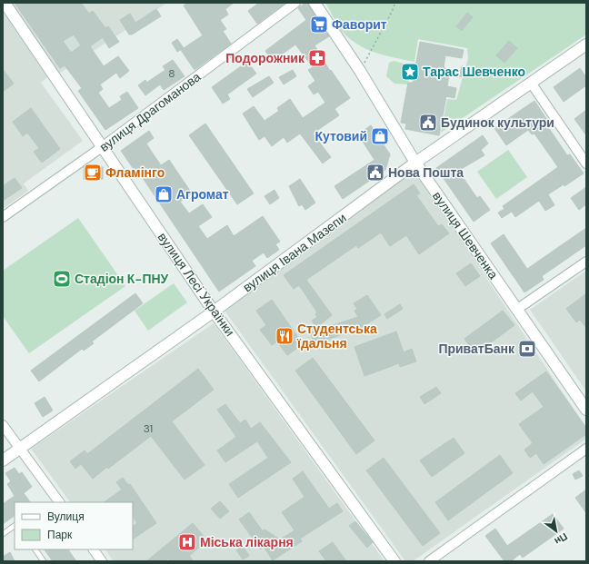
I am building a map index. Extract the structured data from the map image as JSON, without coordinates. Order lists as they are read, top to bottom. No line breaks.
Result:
{"streets":{"street":["вулиця Драгоманова","вулиця Шевченка","вулиця Івана Мазепи","вулиця Лесі Українки"]},"crossings":[["вулиця Драгоманова","вулиця Лесі Українки"],["вулиця Шевченка","вулиця Івана Мазепи"],["вулиця Івана Мазепи","вулиця Лесі Українки"]],"places":{"supermarket":["Фаворит"],"pharmacy":["Подорожник"],"place":["Тарас Шевченко"],"public building":["Будинок культури","Нова Пошта"],"shop":["Кутовий","Агромат"],"cafe":["Фламінго"],"sports":["Стадіон К-ПНУ"],"restaurant":["Студентська їдальня"],"bank":["ПриватБанк"],"hospital":["Міська лікарня"]},"house_numbers":["8","31"],"legend":["Вулиця","Парк"],"north":"bottom right"}
